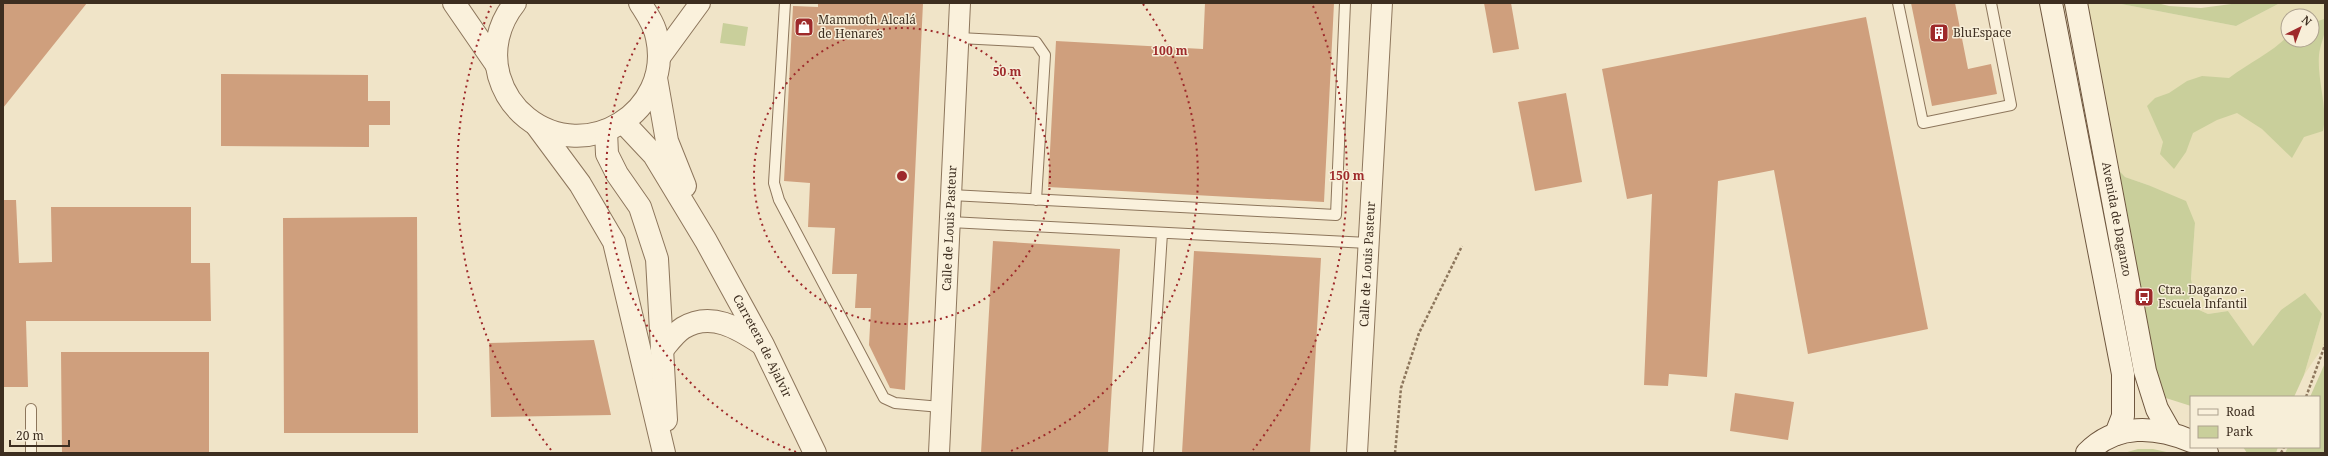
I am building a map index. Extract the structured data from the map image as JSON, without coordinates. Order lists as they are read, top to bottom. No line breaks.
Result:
{"streets":{"street":["Avenida de Daganzo","Calle de Louis Pasteur","Carretera de Ajalvir"]},"places":{"shop":["Mammoth Alcalá de Henares"],"building":["BluEspace"],"bus stop":["Ctra. Daganzo - Escuela Infantil"]},"legend":["Road","Park"],"scale_bar":"20 m","north":"top right","rings":["100 m","50 m","150 m"]}
